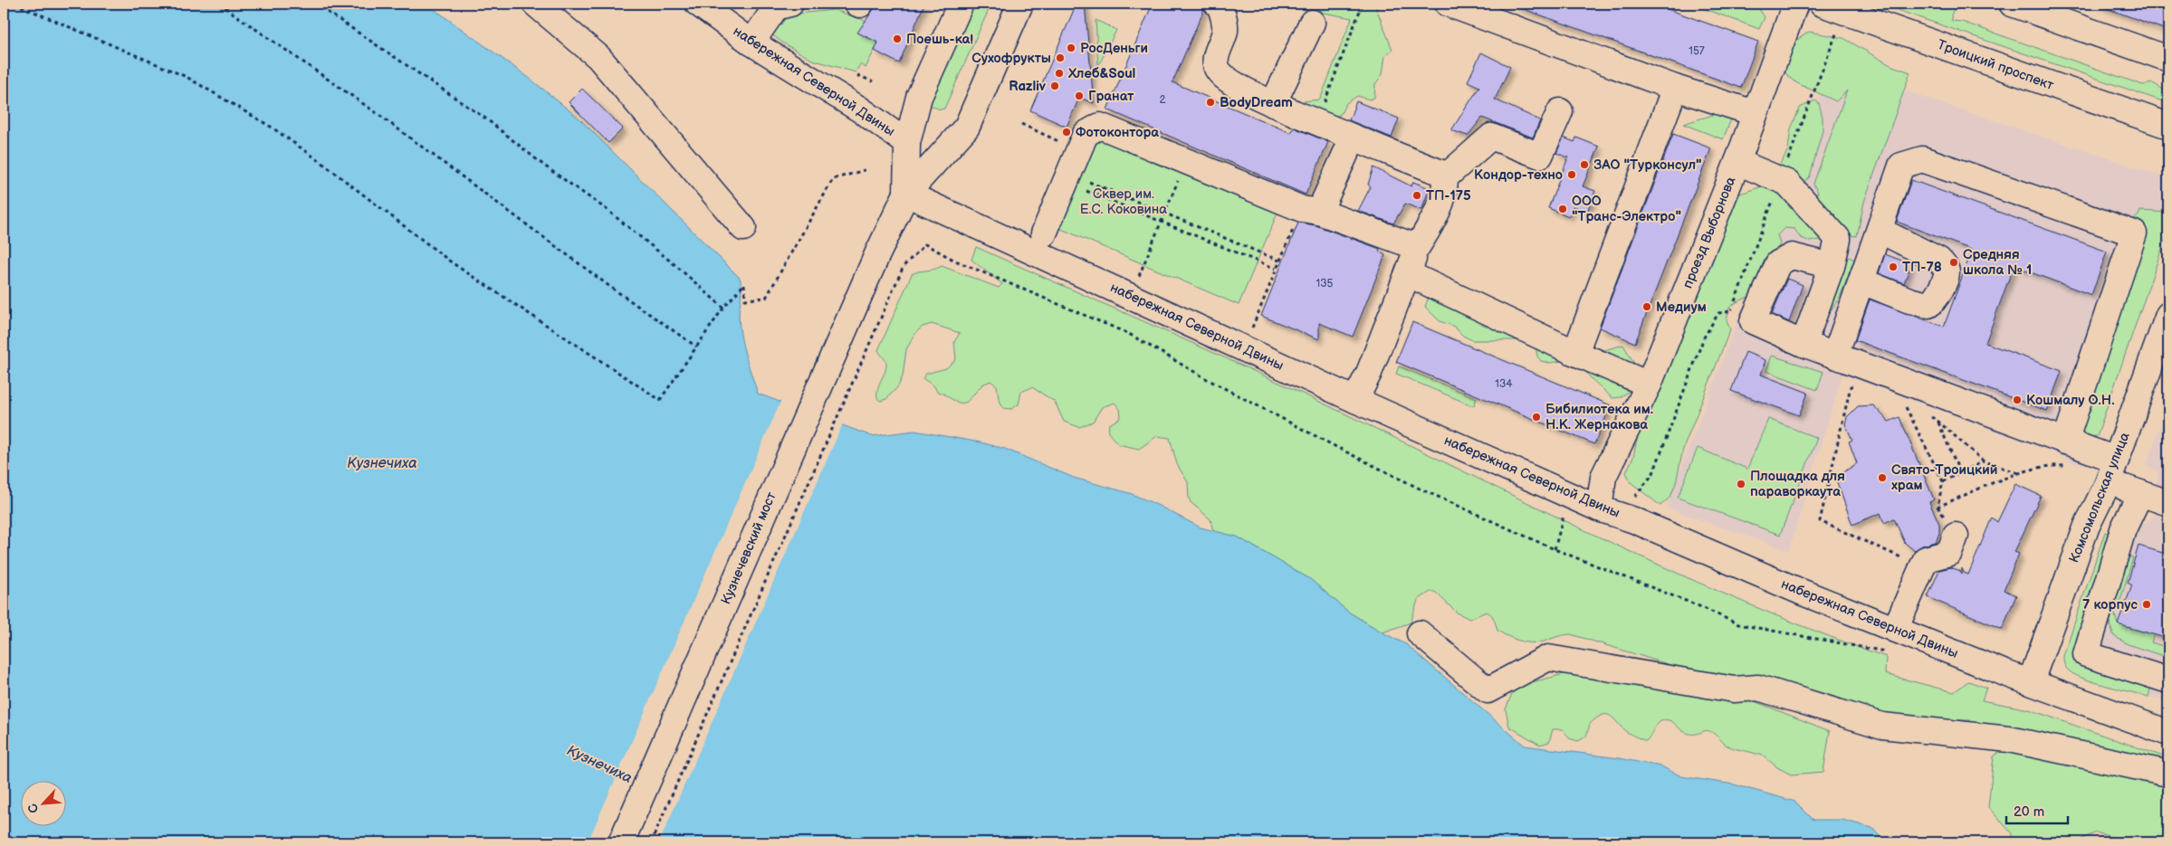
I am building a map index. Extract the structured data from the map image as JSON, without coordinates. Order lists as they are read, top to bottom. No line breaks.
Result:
{"streets":{"street":["Троицкий проспект","набережная Северной Двины","проезд Выборнова","Комсомольская улица","Кузнечевский мост"]},"crossings":[["набережная Северной Двины","проезд Выборнова"],["набережная Северной Двины","Комсомольская улица"],["набережная Северной Двины","Кузнечевский мост"]],"water":["Кузнечиха"],"parks":["Сквер им. Е.С. Коковина"],"places":["Поешь-ка!","РосДеньги","Сухофрукты","Хлеб&Soul","Razliv","Гранат","BodyDream","Фотоконтора","ЗАО \"Турконсул\"","Кондор-техно","ТП-175","ООО \"Транс-Электро\"","Средняя школа № 1","ТП-78","Медиум","Кошмалу О.Н.","Бибилиотека им. Н.К. Жернакова","Свято-Троицкий храм","Площадка для параворкаута","7 корпус"],"house_numbers":["157","2","135","134"],"scale_bar":"20 m","north":"bottom left"}
